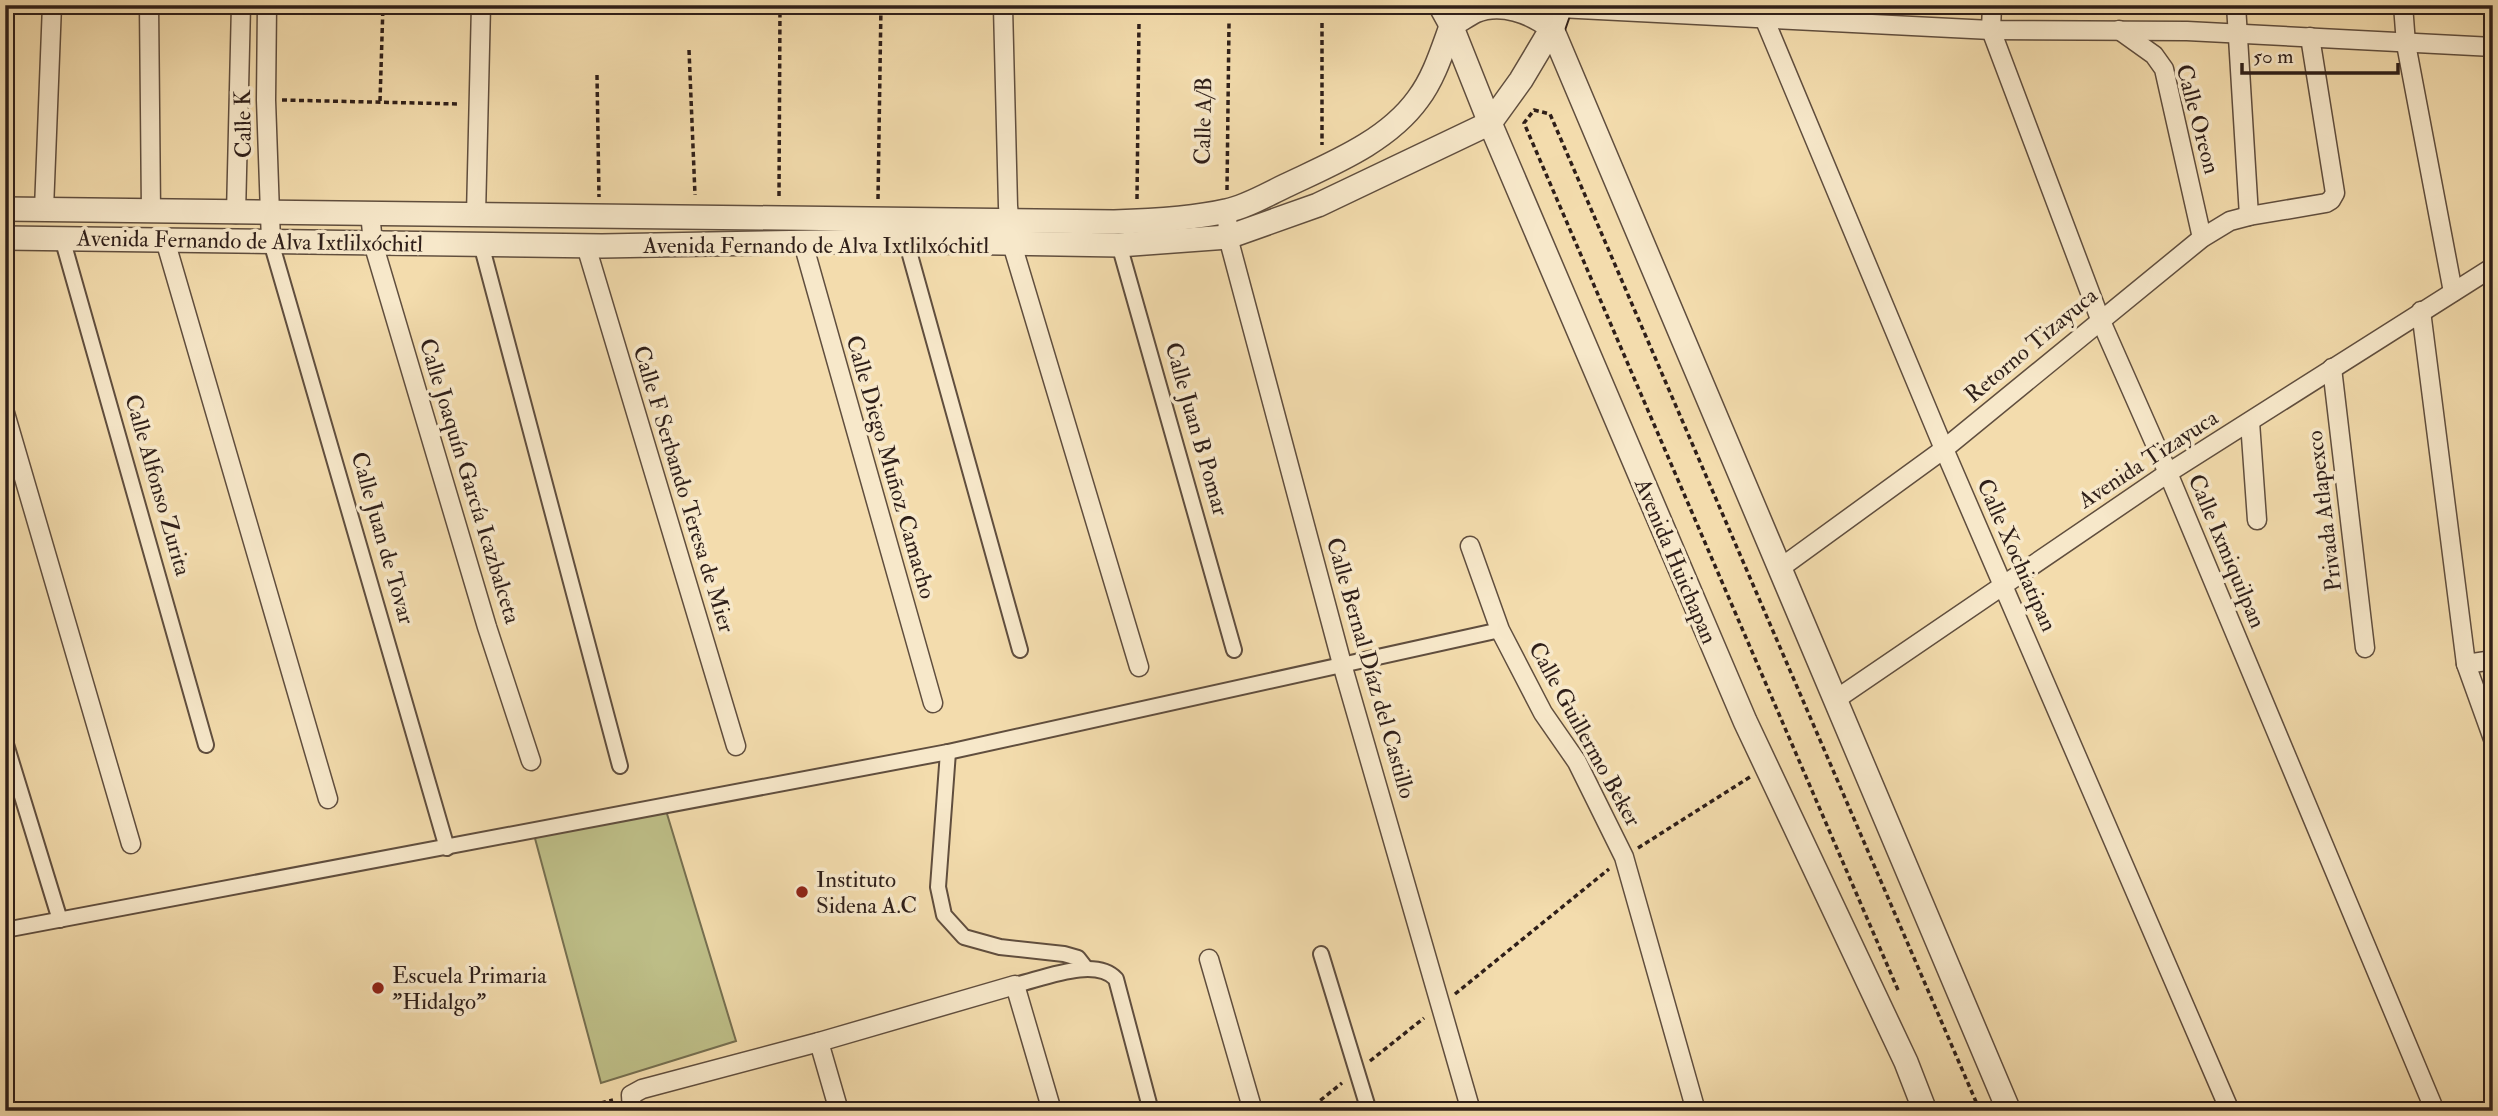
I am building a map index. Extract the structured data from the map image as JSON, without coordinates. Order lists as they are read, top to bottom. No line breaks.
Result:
{"streets":{"street":["Calle Oreon","Calle K","Avenida Fernando de Alva Ixtlilxóchitl","Retorno Tizayuca","Calle Juan B Pomar","Avenida Tizayuca","Calle Diego Muñoz Camacho","Calle Joaquín García Icazbalceta","Calle Alfonso Zurita","Calle F Serbando Teresa de Mier","Privada Atlapexco","Calle Juan de Tovar","Calle Ixmiquilpan","Calle Xochiatipan","Avenida Huichapan","Calle Bernal Díaz del Castillo","Calle Guillermo Beker"],"path":["Calle A/B"]},"crossings":[["Calle Oreon","Retorno Tizayuca"],["Calle A/B","Avenida Fernando de Alva Ixtlilxóchitl"],["Calle K","Avenida Fernando de Alva Ixtlilxóchitl"],["Calle K","Calle Juan de Tovar"],["Avenida Fernando de Alva Ixtlilxóchitl","Calle Juan B Pomar"],["Avenida Fernando de Alva Ixtlilxóchitl","Calle Diego Muñoz Camacho"],["Avenida Fernando de Alva Ixtlilxóchitl","Calle Joaquín García Icazbalceta"],["Avenida Fernando de Alva Ixtlilxóchitl","Calle Alfonso Zurita"],["Avenida Fernando de Alva Ixtlilxóchitl","Calle F Serbando Teresa de Mier"],["Avenida Fernando de Alva Ixtlilxóchitl","Calle Juan de Tovar"],["Avenida Fernando de Alva Ixtlilxóchitl","Avenida Huichapan"],["Avenida Fernando de Alva Ixtlilxóchitl","Calle Bernal Díaz del Castillo"],["Retorno Tizayuca","Calle Ixmiquilpan"],["Retorno Tizayuca","Calle Xochiatipan"],["Avenida Tizayuca","Privada Atlapexco"],["Avenida Tizayuca","Calle Ixmiquilpan"],["Avenida Tizayuca","Calle Xochiatipan"]],"places":["Instituto Sidena A.C","Escuela Primaria \"Hidalgo\""],"scale_bar":"50 m"}
